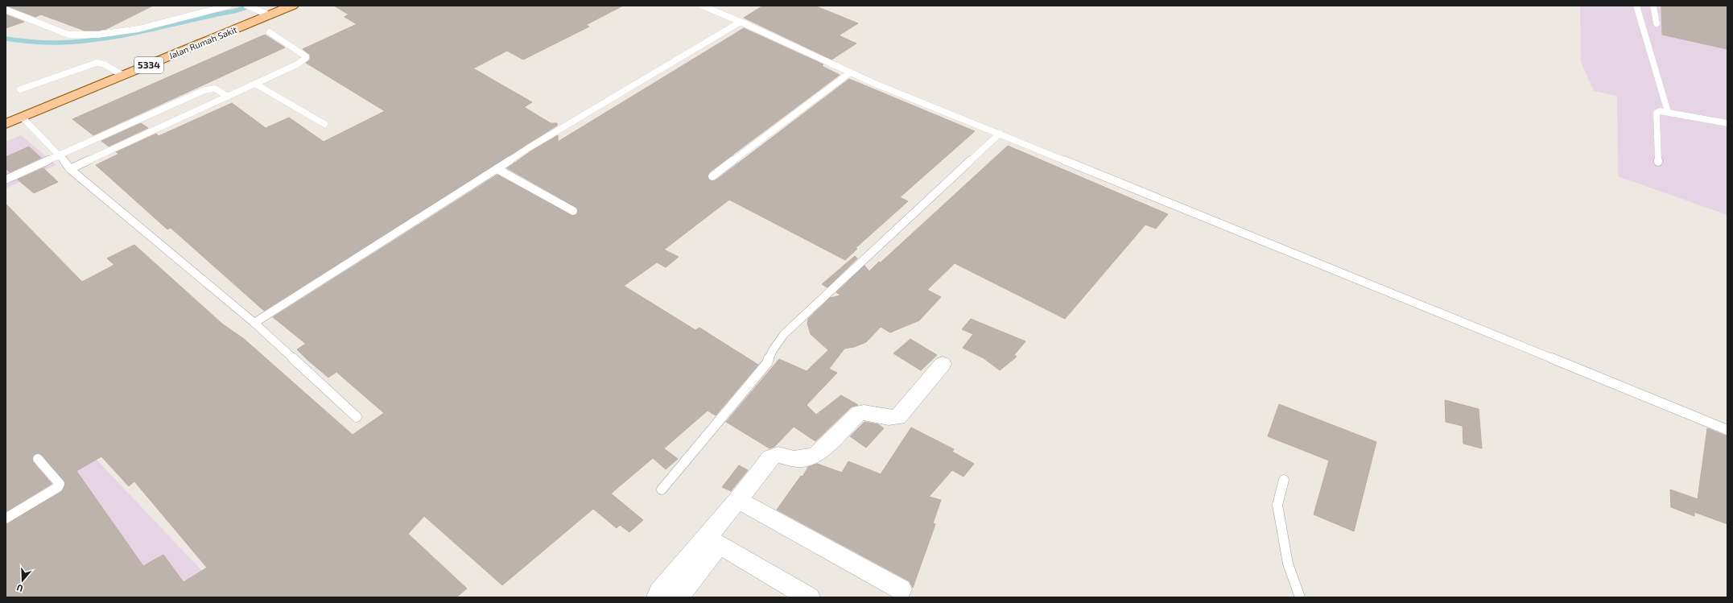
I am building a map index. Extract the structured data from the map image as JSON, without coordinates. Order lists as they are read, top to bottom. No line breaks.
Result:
{"streets":{"main road":["Jalan Rumah Sakit","5334"]},"north":"bottom"}
